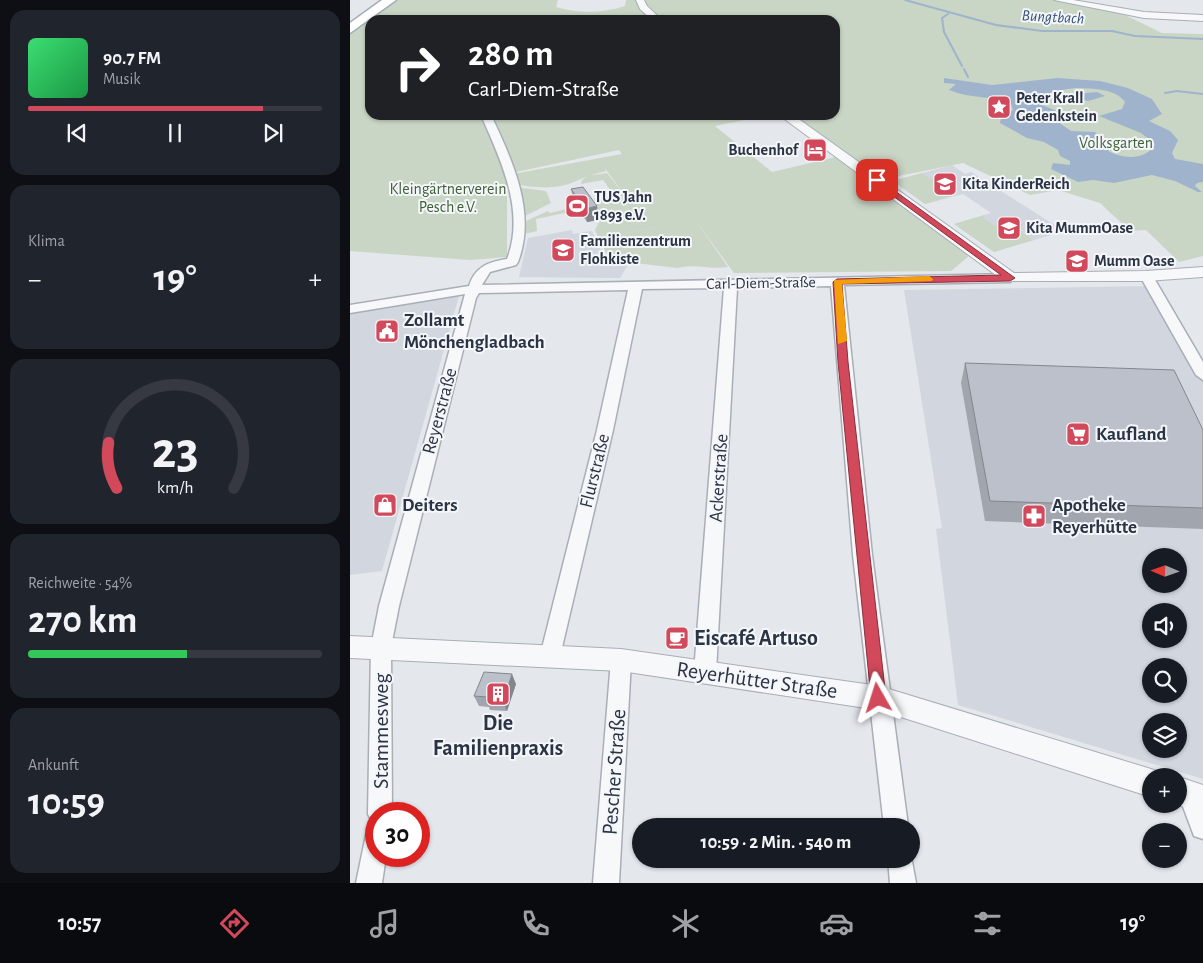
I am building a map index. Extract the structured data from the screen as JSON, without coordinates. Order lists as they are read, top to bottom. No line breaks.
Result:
{"streets":{"street":["Carl-Diem-Straße","Reyerstraße","Flurstraße","Ackerstraße","Reyerhütter Straße","Stammesweg","Pescher Straße"]},"crossings":[["Carl-Diem-Straße","Reyerstraße"],["Carl-Diem-Straße","Flurstraße"],["Carl-Diem-Straße","Ackerstraße"],["Reyerstraße","Reyerhütter Straße"],["Reyerstraße","Stammesweg"],["Flurstraße","Reyerhütter Straße"],["Ackerstraße","Reyerhütter Straße"],["Reyerhütter Straße","Stammesweg"],["Reyerhütter Straße","Pescher Straße"]],"water":["Bungtbach"],"parks":["Volksgarten","Kleingärtnerverein Pesch e.V."],"places":{"place":["Peter Krall Gedenkstein"],"hotel":["Buchenhof"],"school or university":["Kita KinderReich","Kita MummOase","Familienzentrum Flohkiste","Mumm Oase"],"sports":["TUS Jahn 1893 e.V."],"public building":["Zollamt Mönchengladbach"],"supermarket":["Kaufland"],"shop":["Deiters"],"pharmacy":["Apotheke Reyerhütte"],"cafe":["Eiscafé Artuso"],"building":["Die Familienpraxis"]},"north":"left","page":{"turn":["280 m","Carl-Diem-Straße"],"song":["90.7 FM","Musik"],"tile":["Klima",["Reichweite · 54%","270 km"],["Ankunft","10:59"]],"heat":["−","19°","+"],"map_buttons":["+","−"],"limit":"30","trip":"10:59 · 2 Min. · 540 m","tabs":["10:57","19°"],"gauge":["23","km/h"]}}
